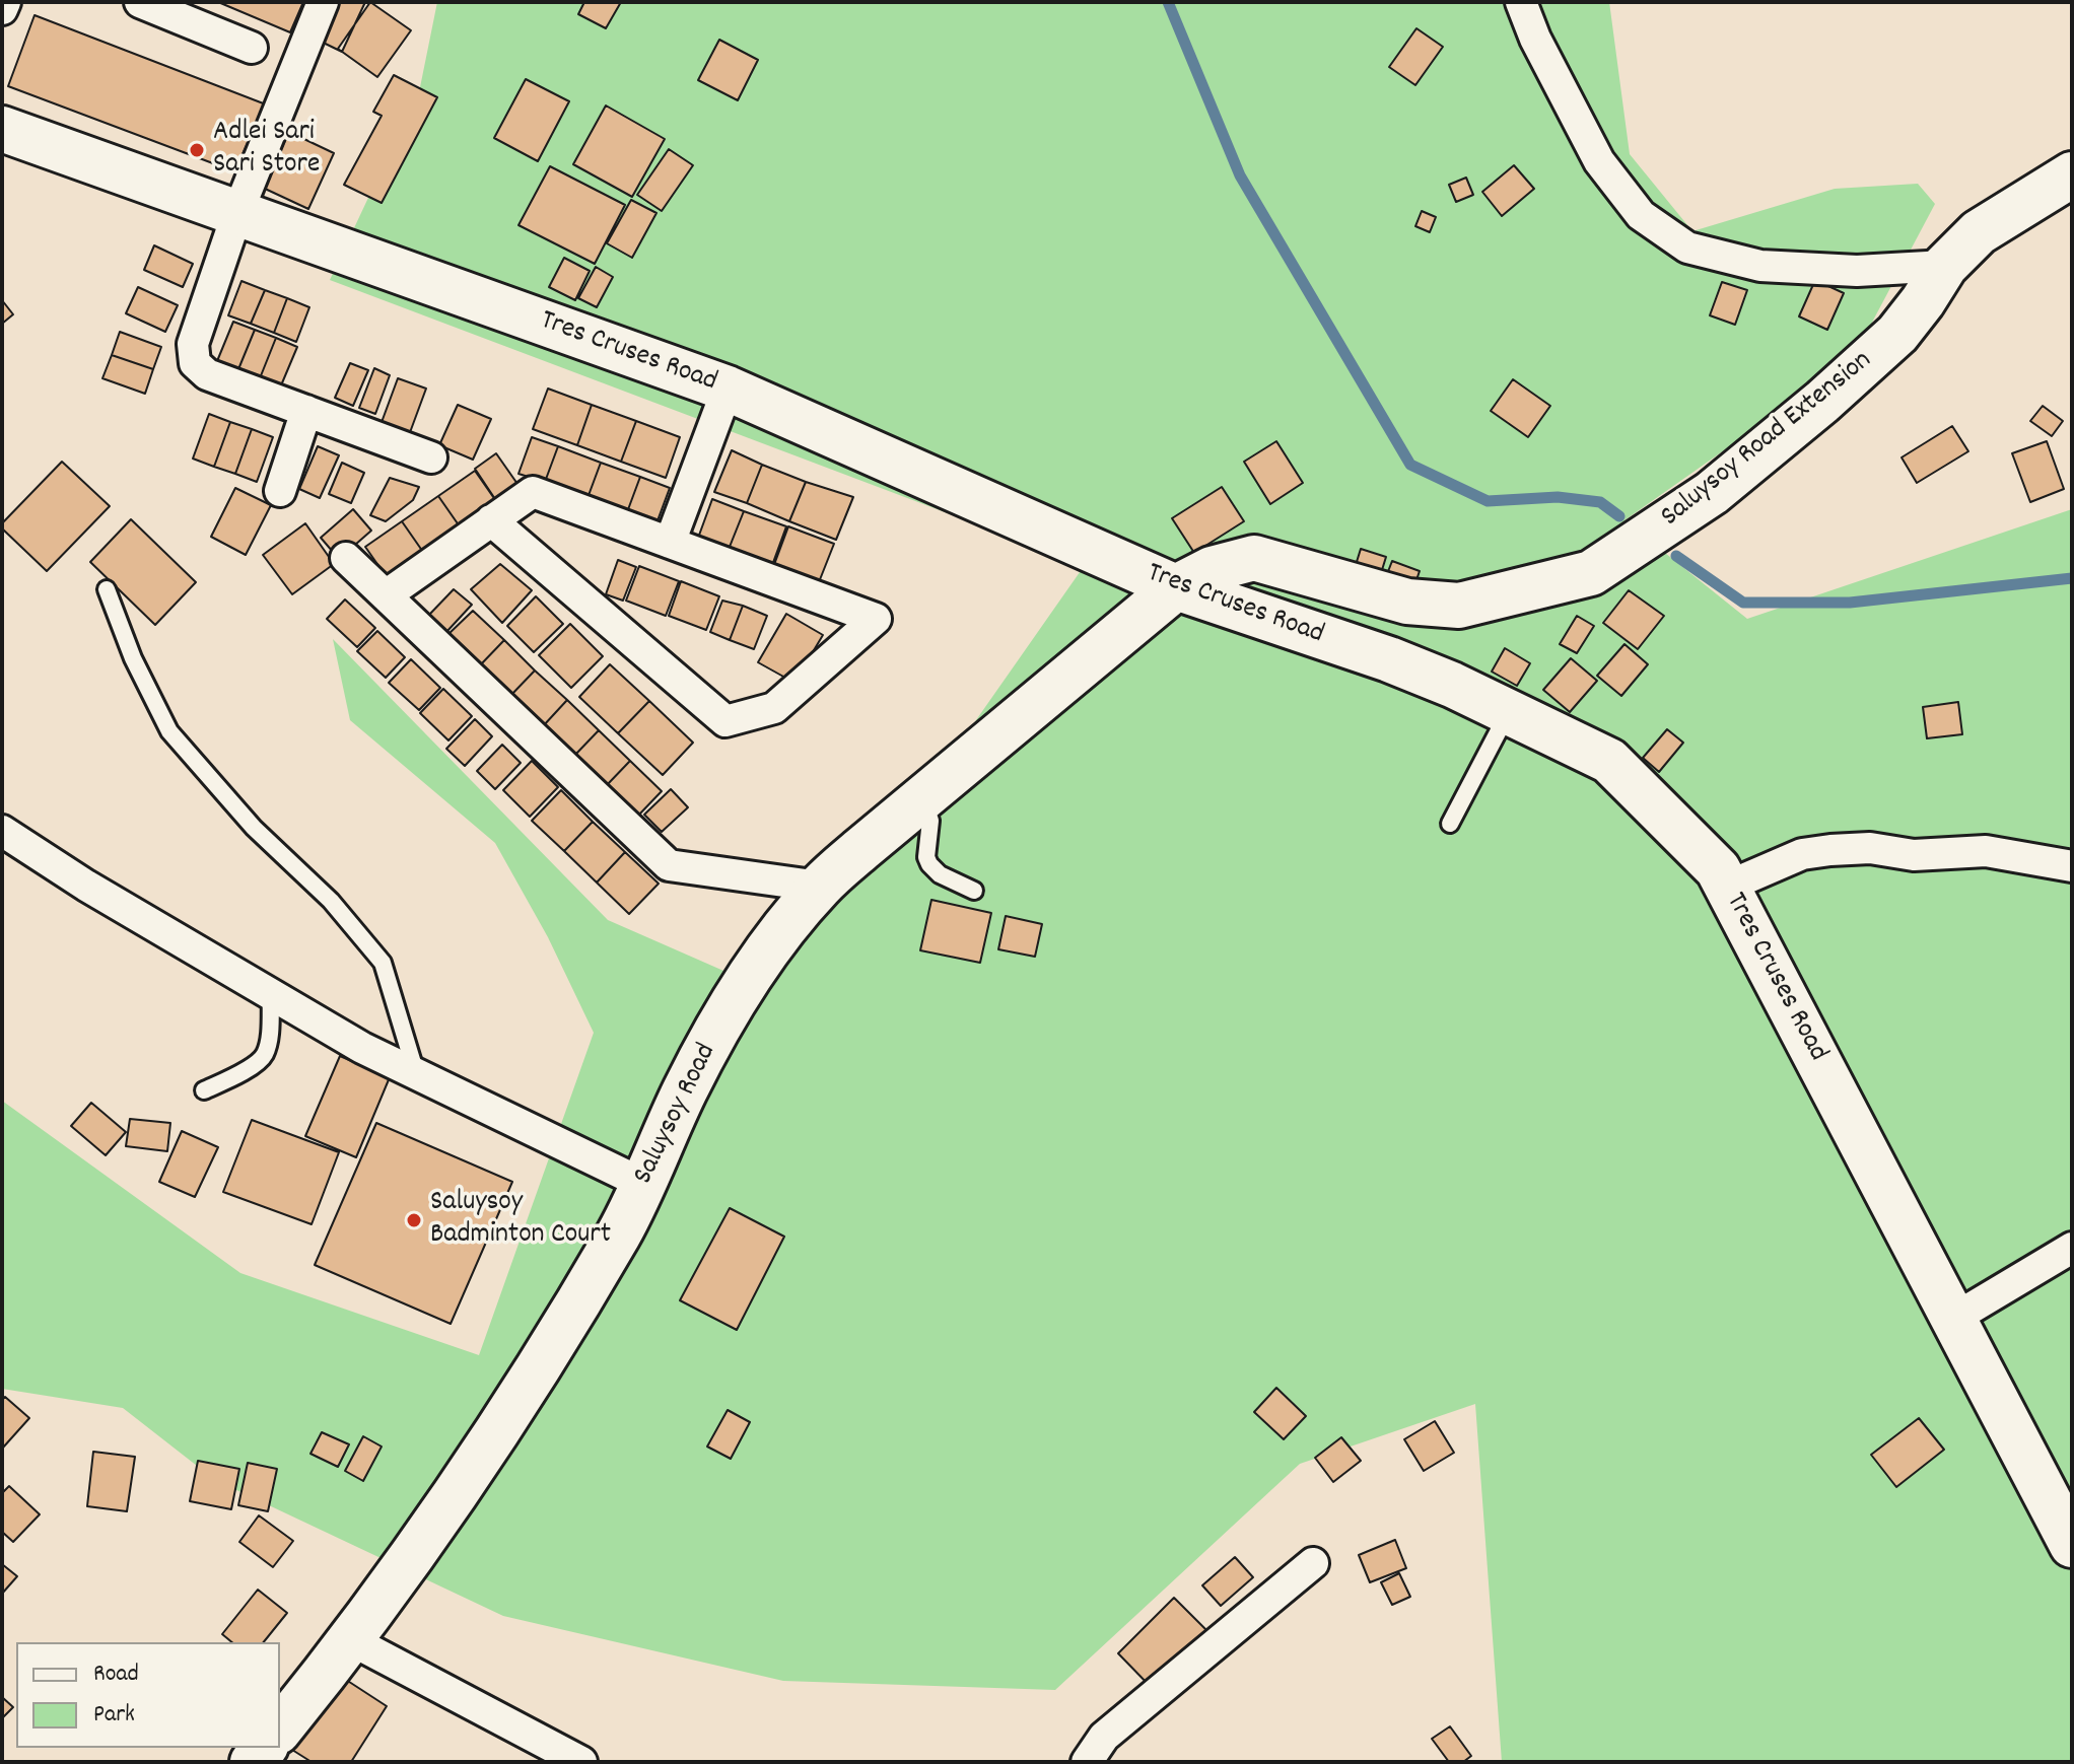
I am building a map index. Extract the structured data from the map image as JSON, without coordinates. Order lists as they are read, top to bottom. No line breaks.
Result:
{"streets":{"main road":["Tres Cruses Road","Saluysoy Road Extension","Saluysoy Road"]},"crossings":[["Tres Cruses Road","Saluysoy Road Extension"],["Tres Cruses Road","Saluysoy Road"],["Saluysoy Road Extension","Saluysoy Road"]],"places":["Adlei Sari Sari Store","Saluysoy Badminton Court"],"legend":["Road","Park"]}
